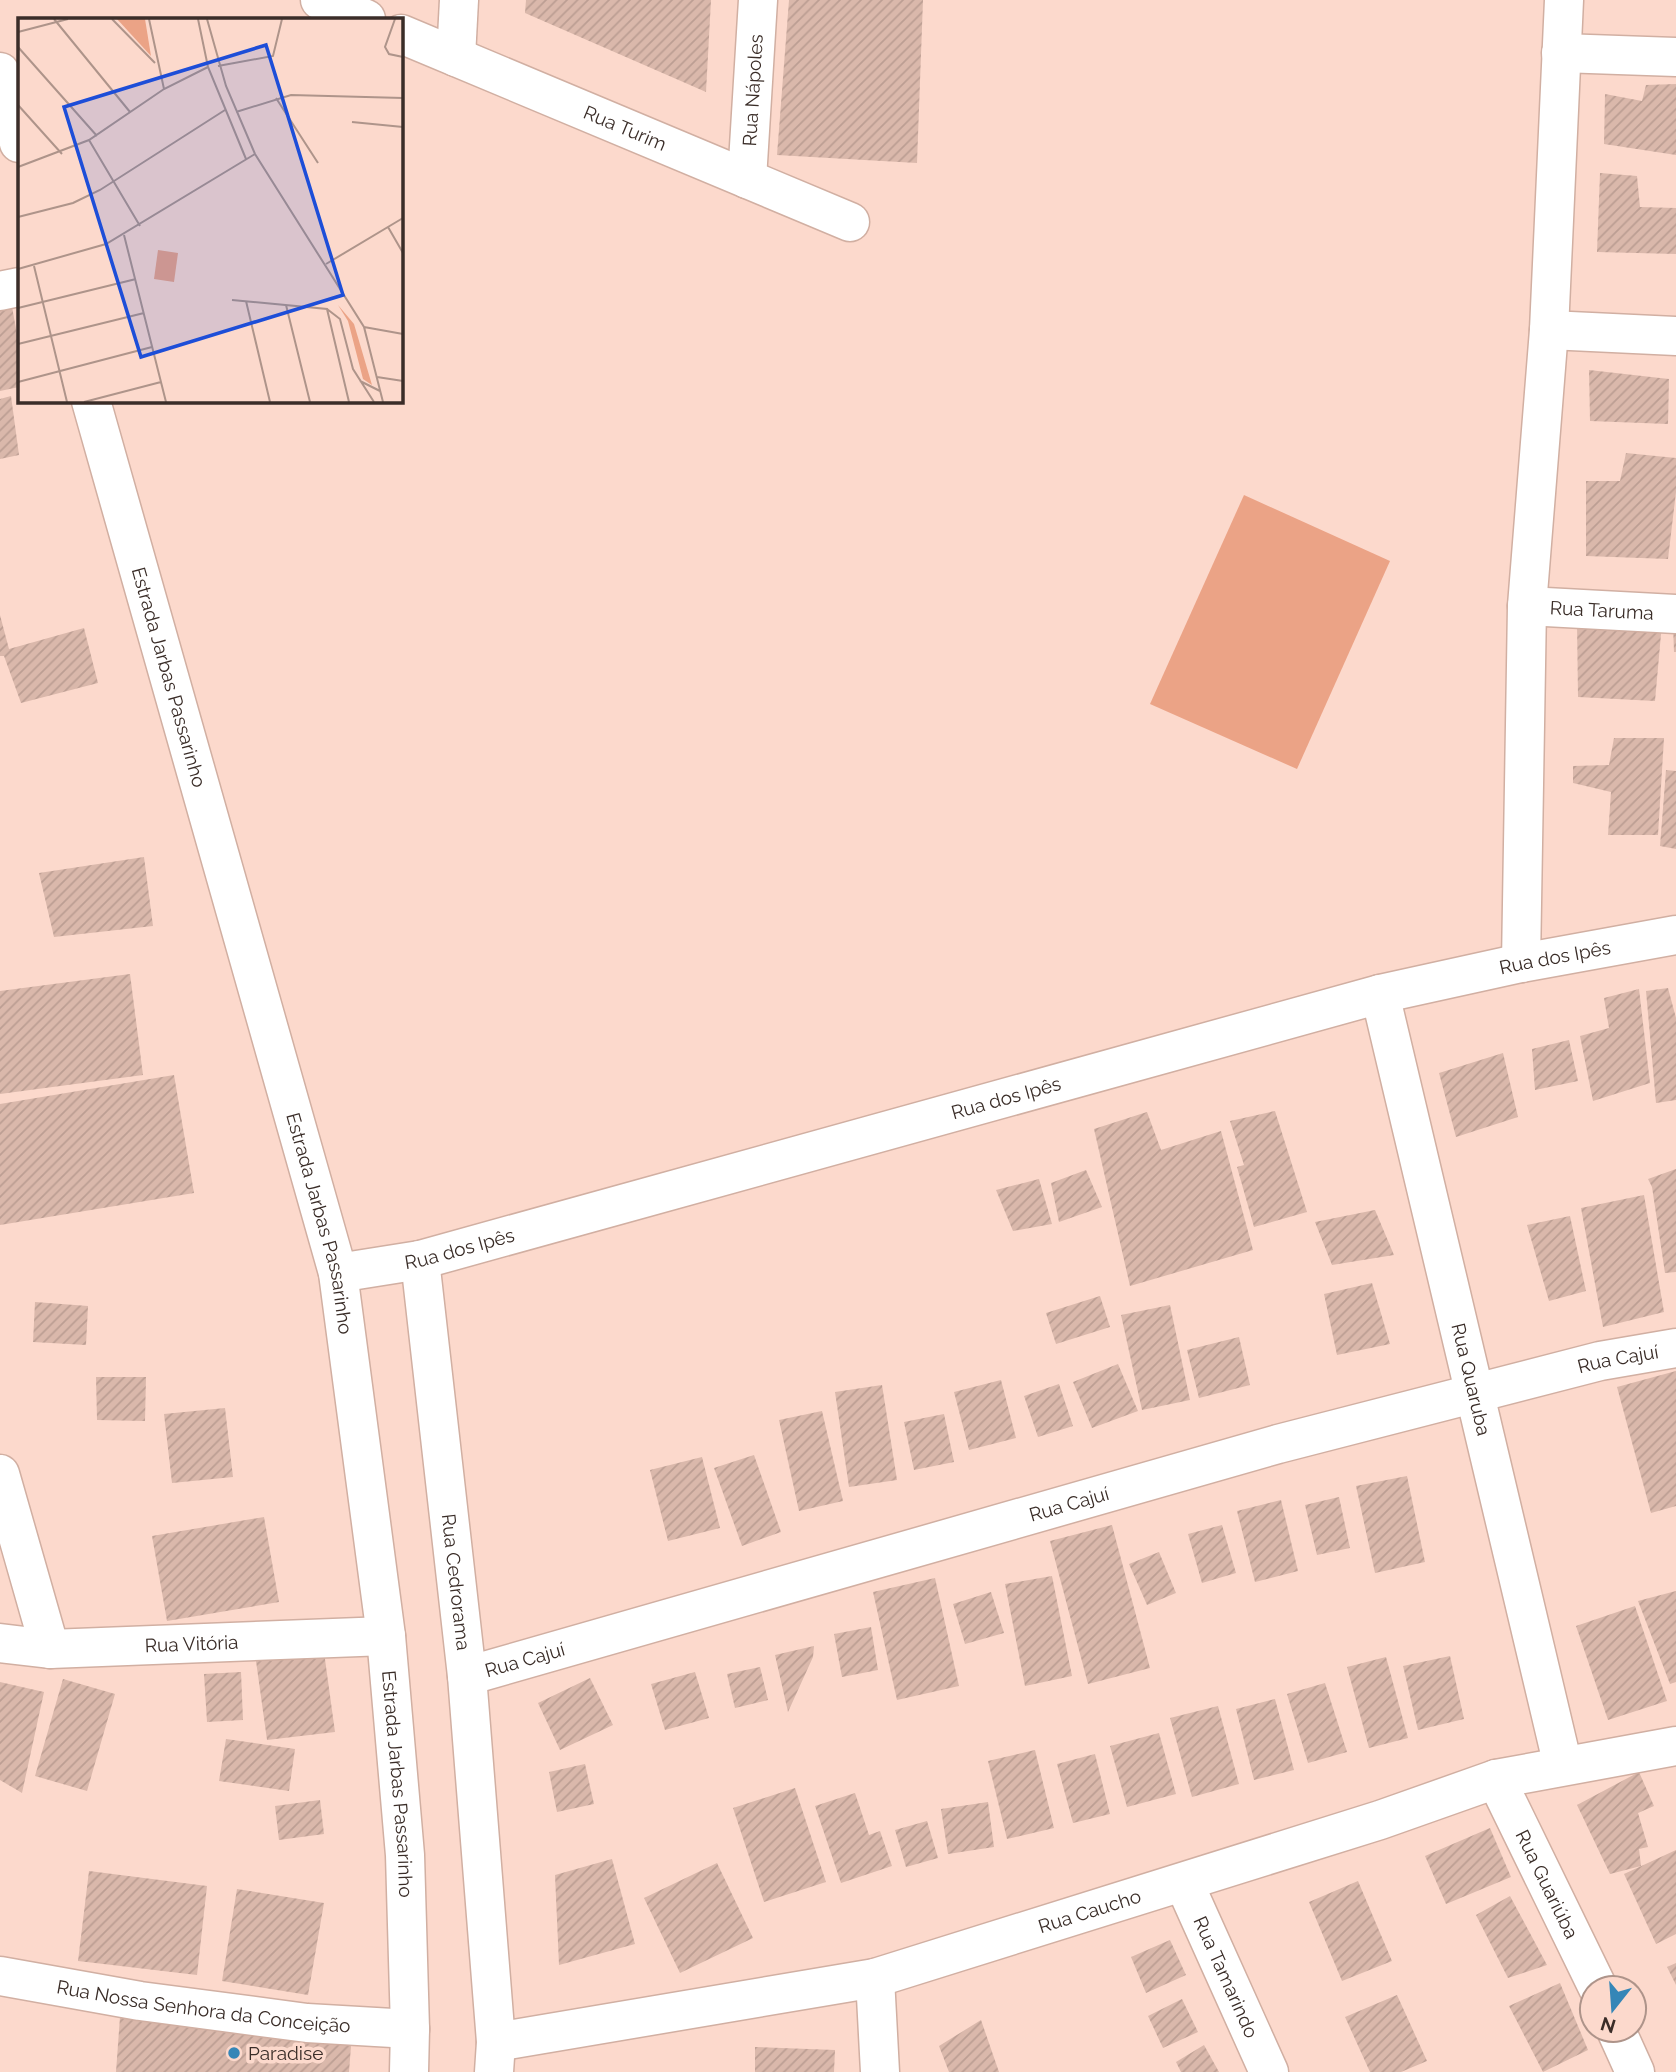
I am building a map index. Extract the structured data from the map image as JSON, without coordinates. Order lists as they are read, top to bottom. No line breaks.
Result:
{"streets":{"street":["Rua Nápoles","Rua Turim","Rua Taruma","Estrada Jarbas Passarinho","Rua dos Ipês","Rua Cajuí","Rua Quaruba","Rua Cedrorama","Rua Vitória","Rua Guariúba","Rua Caucho","Rua Tamarindo","Rua Nossa Senhora da Conceição"]},"crossings":[["Rua Nápoles","Rua Turim"],["Estrada Jarbas Passarinho","Rua dos Ipês"],["Estrada Jarbas Passarinho","Rua Vitória"],["Estrada Jarbas Passarinho","Rua Nossa Senhora da Conceição"],["Rua dos Ipês","Rua Quaruba"],["Rua dos Ipês","Rua Cedrorama"],["Rua Cajuí","Rua Quaruba"],["Rua Cajuí","Rua Cedrorama"],["Rua Quaruba","Rua Caucho"],["Rua Cedrorama","Rua Caucho"],["Rua Guariúba","Rua Caucho"],["Rua Caucho","Rua Tamarindo"]],"places":["Paradise"],"north":"bottom"}
